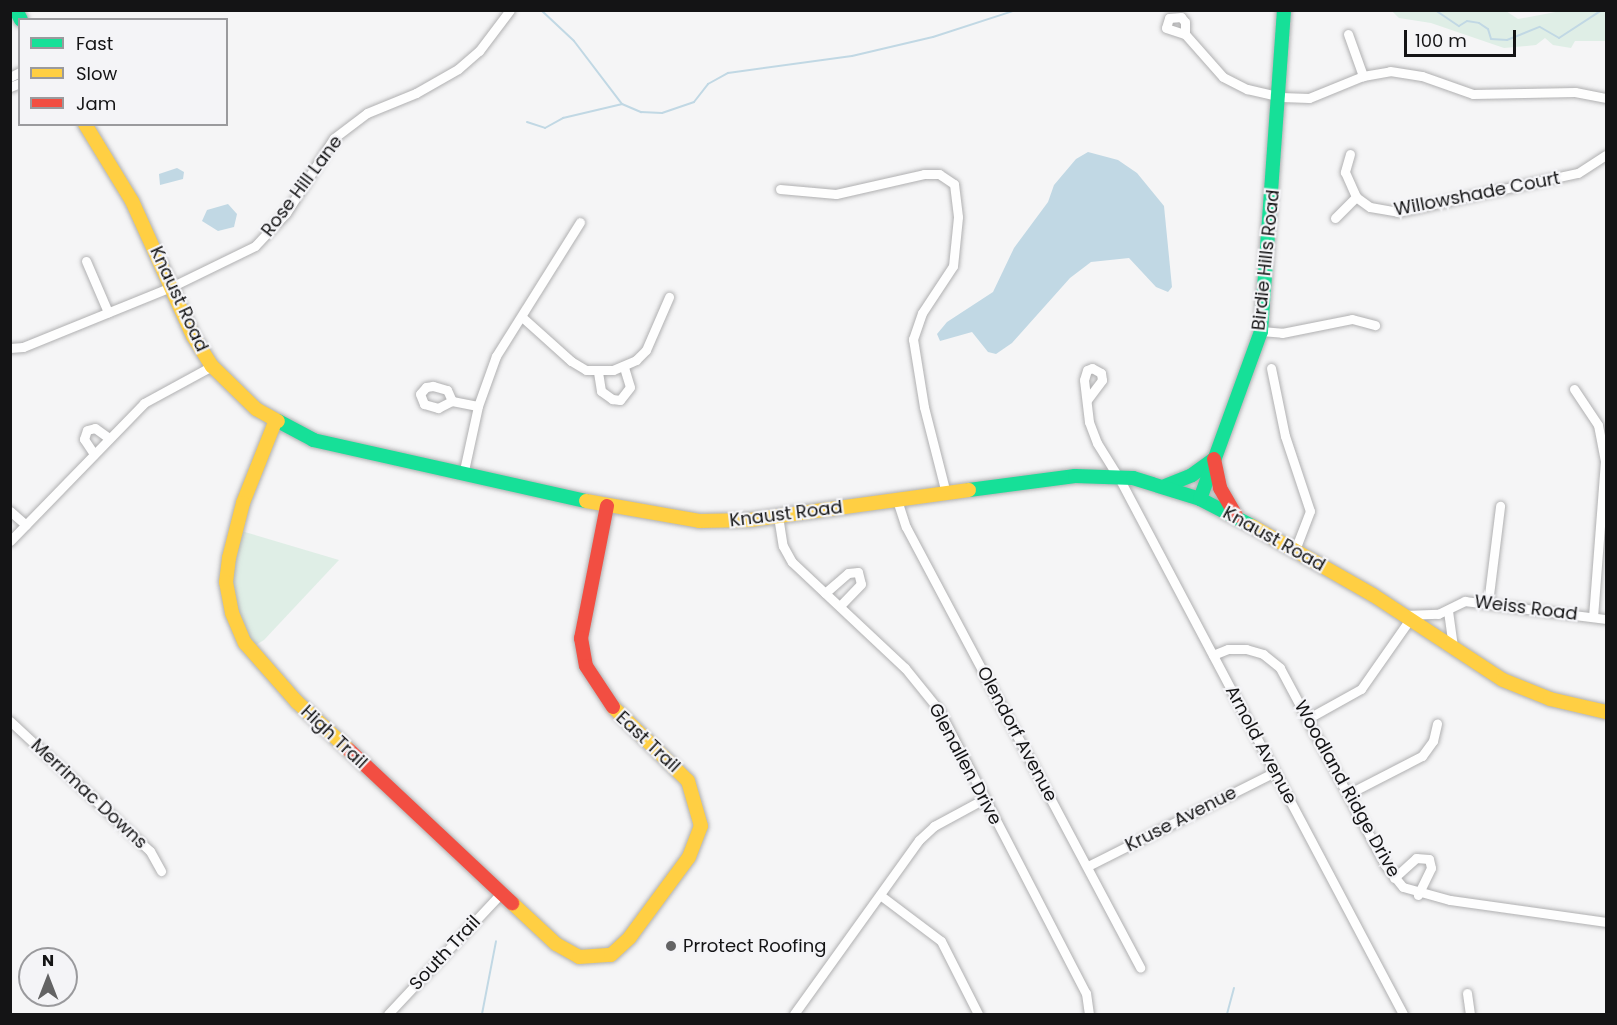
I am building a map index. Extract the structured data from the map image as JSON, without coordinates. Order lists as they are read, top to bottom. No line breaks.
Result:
{"streets":{"main road":["Birdie Hills Road","Knaust Road","High Trail","East Trail"],"street":["Rose Hill Lane","Willowshade Court","Weiss Road","Olendorf Avenue","Arnold Avenue","Glenallen Drive","Woodland Ridge Drive","Merrimac Downs","Kruse Avenue","South Trail"]},"crossings":[["Rose Hill Lane","Knaust Road"],["Birdie Hills Road","Knaust Road"],["Knaust Road","Weiss Road"],["Knaust Road","Olendorf Avenue"],["Knaust Road","High Trail"],["Knaust Road","East Trail"],["Knaust Road","Arnold Avenue"],["Knaust Road","Glenallen Drive"],["Olendorf Avenue","Kruse Avenue"],["High Trail","East Trail"],["High Trail","South Trail"],["Arnold Avenue","Woodland Ridge Drive"],["Arnold Avenue","Kruse Avenue"]],"places":["Prrotect Roofing"],"legend":["Fast","Slow","Jam"],"scale_bar":"100 m","north":"top"}
